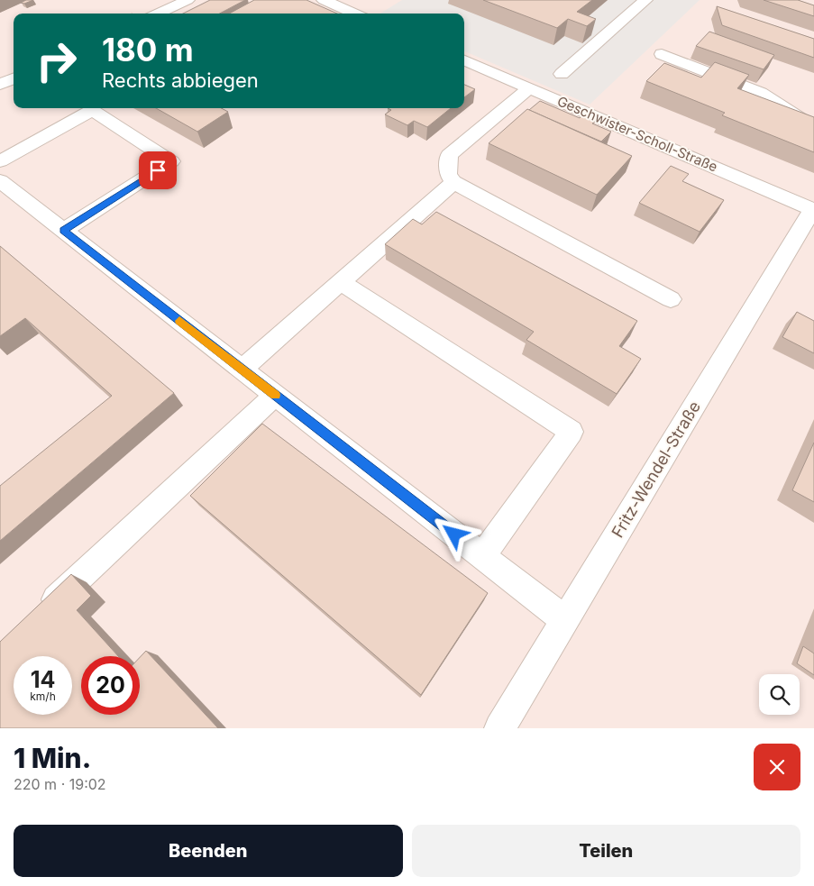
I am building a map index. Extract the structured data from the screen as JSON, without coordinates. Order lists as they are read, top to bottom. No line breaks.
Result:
{"streets":{"street":["Geschwister-Scholl-Straße","Fritz-Wendel-Straße"]},"crossings":[["Geschwister-Scholl-Straße","Fritz-Wendel-Straße"]],"page":{"turn":["180 m","Rechts abbiegen"],"speed":"14 km/h","limit":"20","heading":["1 Min.","220 m · 19:02"],"buttons":["Beenden","Teilen"]}}
